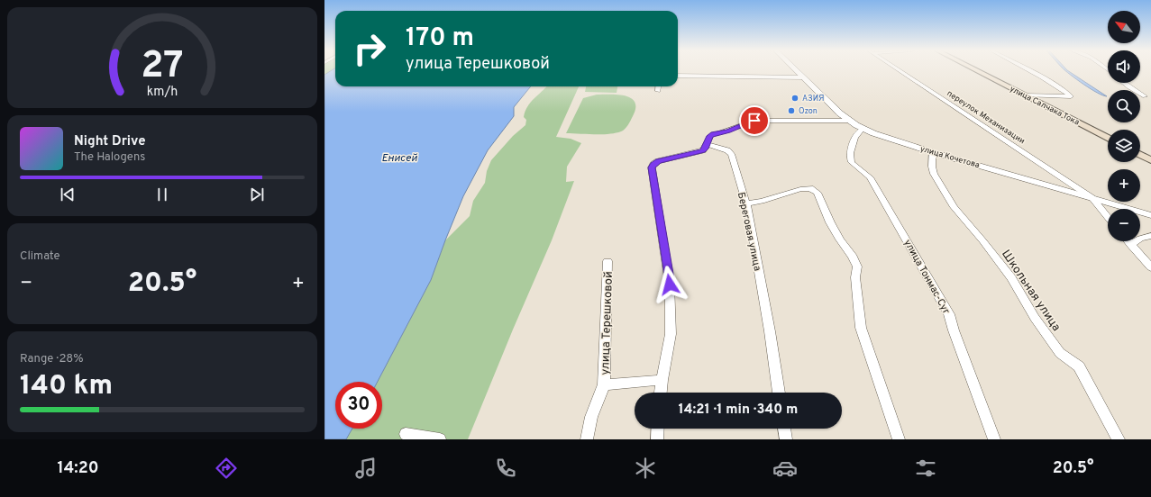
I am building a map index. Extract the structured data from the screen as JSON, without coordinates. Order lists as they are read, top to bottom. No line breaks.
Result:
{"streets":{"main road":["улица Салчака Тока"],"street":["переулок Механизации","улица Кочетова","Береговая улица","улица Тонмас-Суг","Школьная улица","улица Терешковой"]},"crossings":[["переулок Механизации","улица Кочетова"],["улица Кочетова","улица Тонмас-Суг"],["улица Кочетова","Школьная улица"]],"water":["Енисей"],"places":["АЗИЯ","Ozon"],"north":"top left","page":{"map_buttons":["+","−"],"turn":["170 m","улица Терешковой"],"song":["Night Drive","The Halogens"],"tile":["Climate",["Range · 28%","140 km"]],"heat":["−","20.5°","+"],"limit":"30","trip":"14:21 · 1 min · 340 m","tabs":["14:20","20.5°"],"gauge":["27","km/h"]}}
